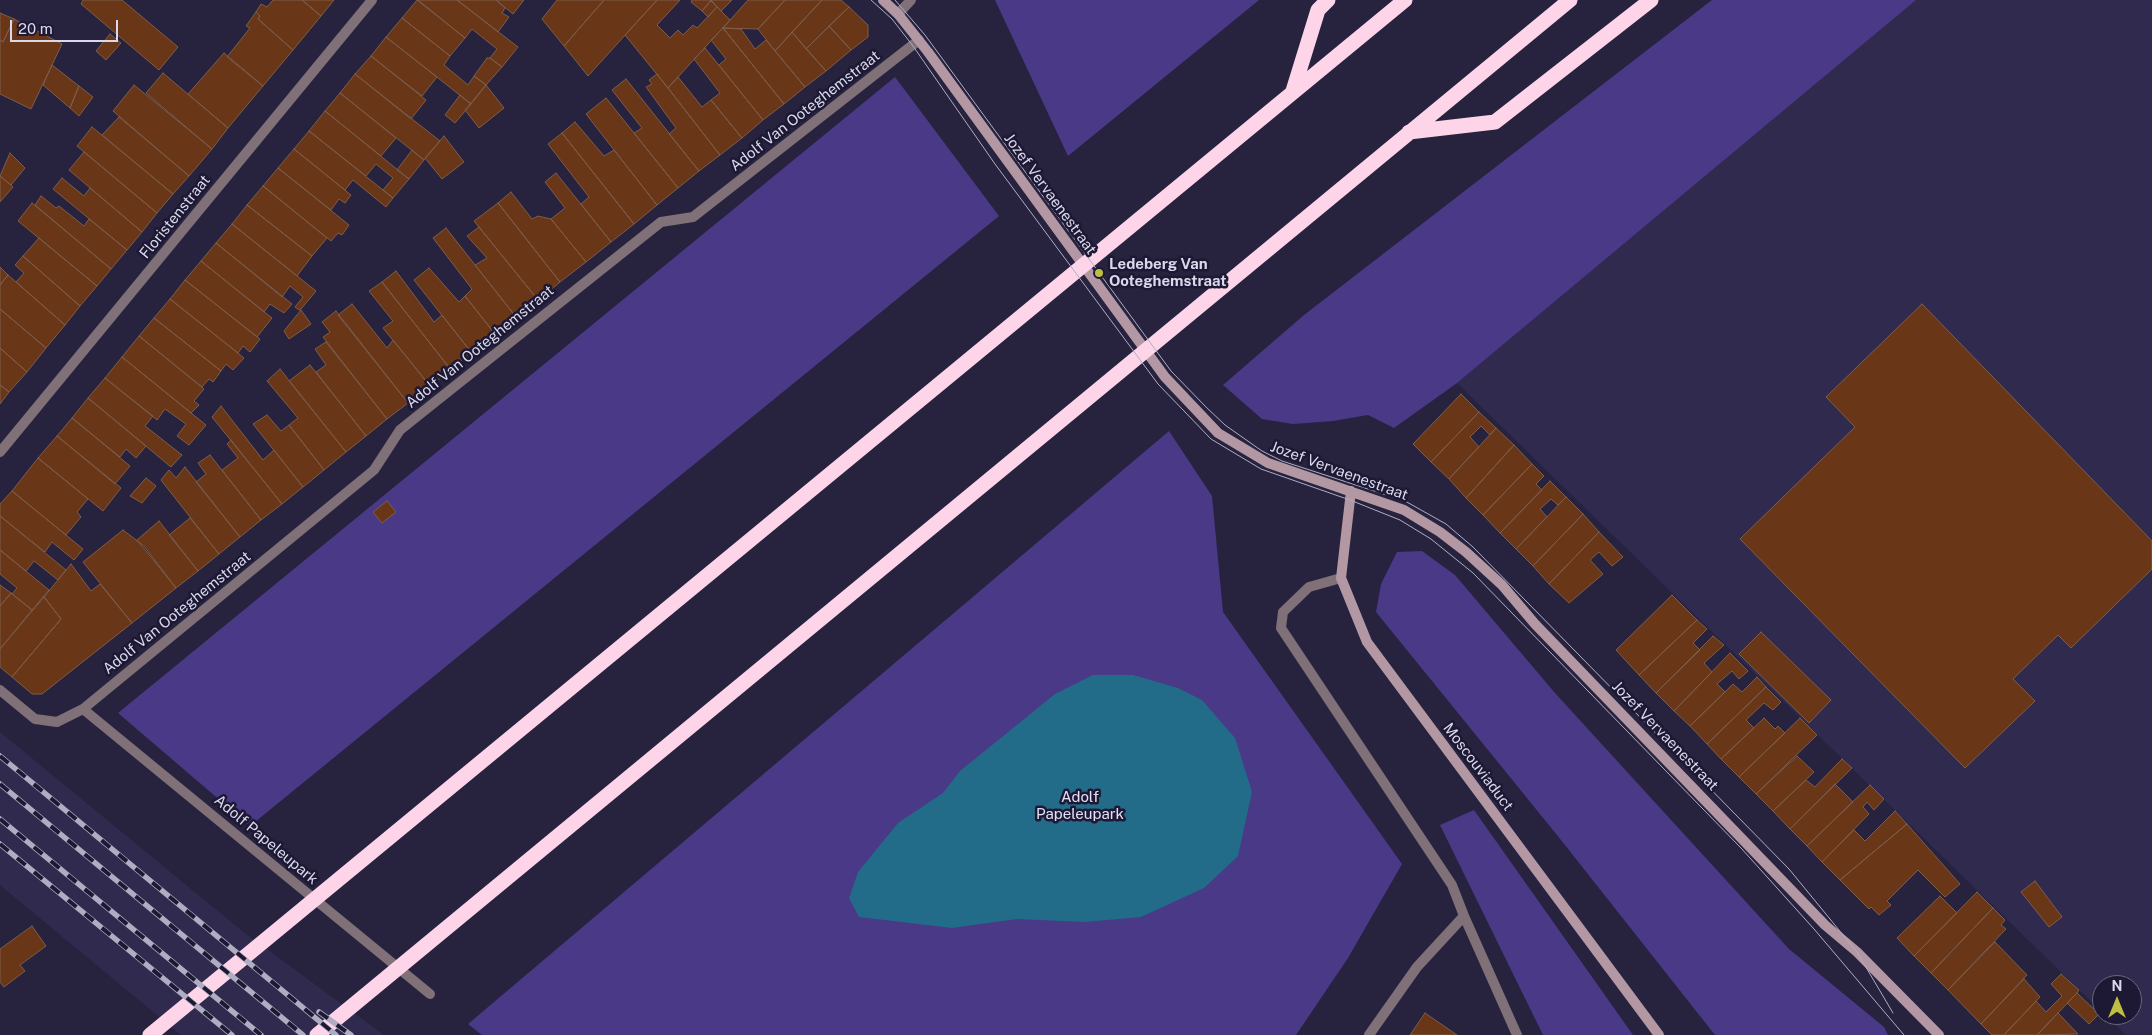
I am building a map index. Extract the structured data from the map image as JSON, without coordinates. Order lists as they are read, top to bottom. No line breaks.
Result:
{"streets":{"street":["Adolf Van Ooteghemstraat","Jozef Vervaenestraat","Floristenstraat","Moscouviaduct","Adolf Papeleupark"]},"crossings":[["Adolf Van Ooteghemstraat","Jozef Vervaenestraat"],["Adolf Van Ooteghemstraat","Adolf Papeleupark"],["Jozef Vervaenestraat","Moscouviaduct"]],"parks":["Adolf Papeleupark"],"places":["Ledeberg Van Ooteghemstraat"],"scale_bar":"20 m","north":"top"}
